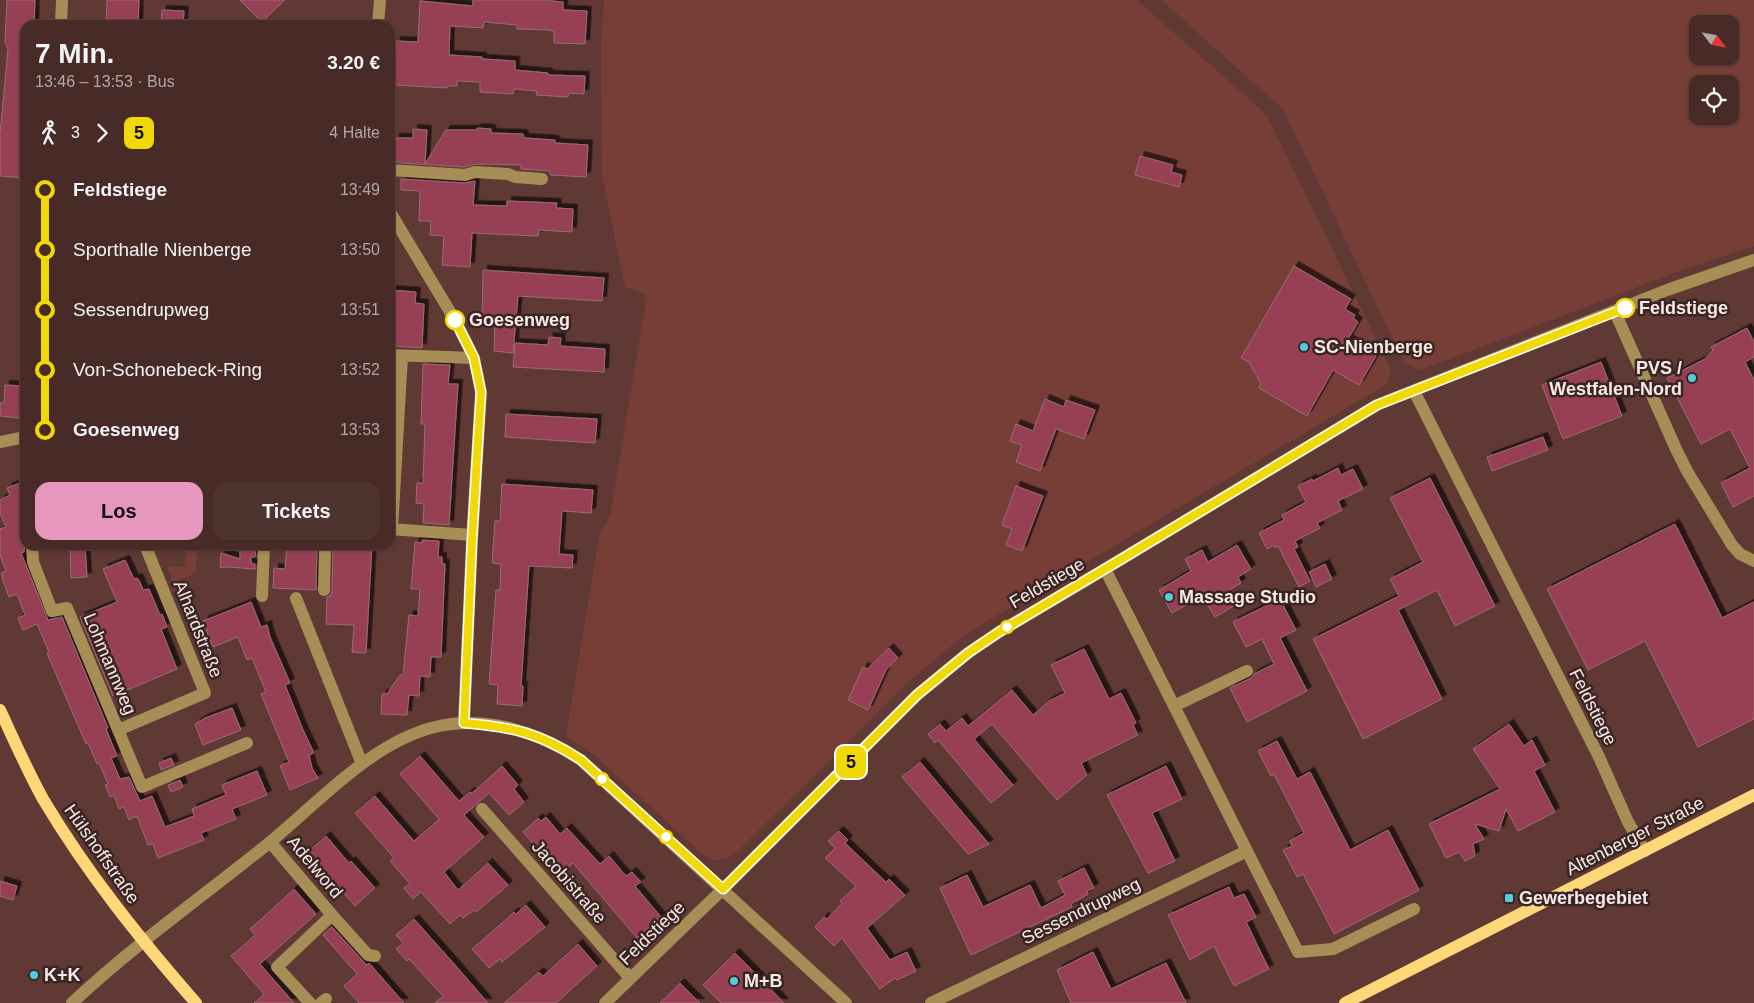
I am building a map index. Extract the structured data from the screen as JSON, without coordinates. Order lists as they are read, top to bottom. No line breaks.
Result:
{"streets":{"main road":["Altenberger Straße","Hülshoffstraße"],"street":["Feldstiege","Alhardstraße","Lohmannweg","Adelword","Jacobistraße","Sessendrupweg"]},"crossings":[["Feldstiege","Altenberger Straße"],["Feldstiege","Jacobistraße"],["Alhardstraße","Lohmannweg"]],"places":{"other":["Feldstiege","Goesenweg","SC-Nienberge","PVS / Westfalen-Nord","Massage Studio","K+K","M+B"],"transit":["Gewerbegebiet"]},"lines":["bus line 5"],"north":"bottom right","page":{"on_map":"5","heading":["7 Min.","13:46 – 13:53 · Bus","3.20 €"],"legs":["3","5","4 Halte"],"list":[{"name":"Feldstiege","value":"13:49"},{"name":"Sporthalle Nienberge","value":"13:50"},{"name":"Sessendrupweg","value":"13:51"},{"name":"Von-Schonebeck-Ring","value":"13:52"},{"name":"Goesenweg","value":"13:53"}],"buttons":["Los","Tickets"]}}
